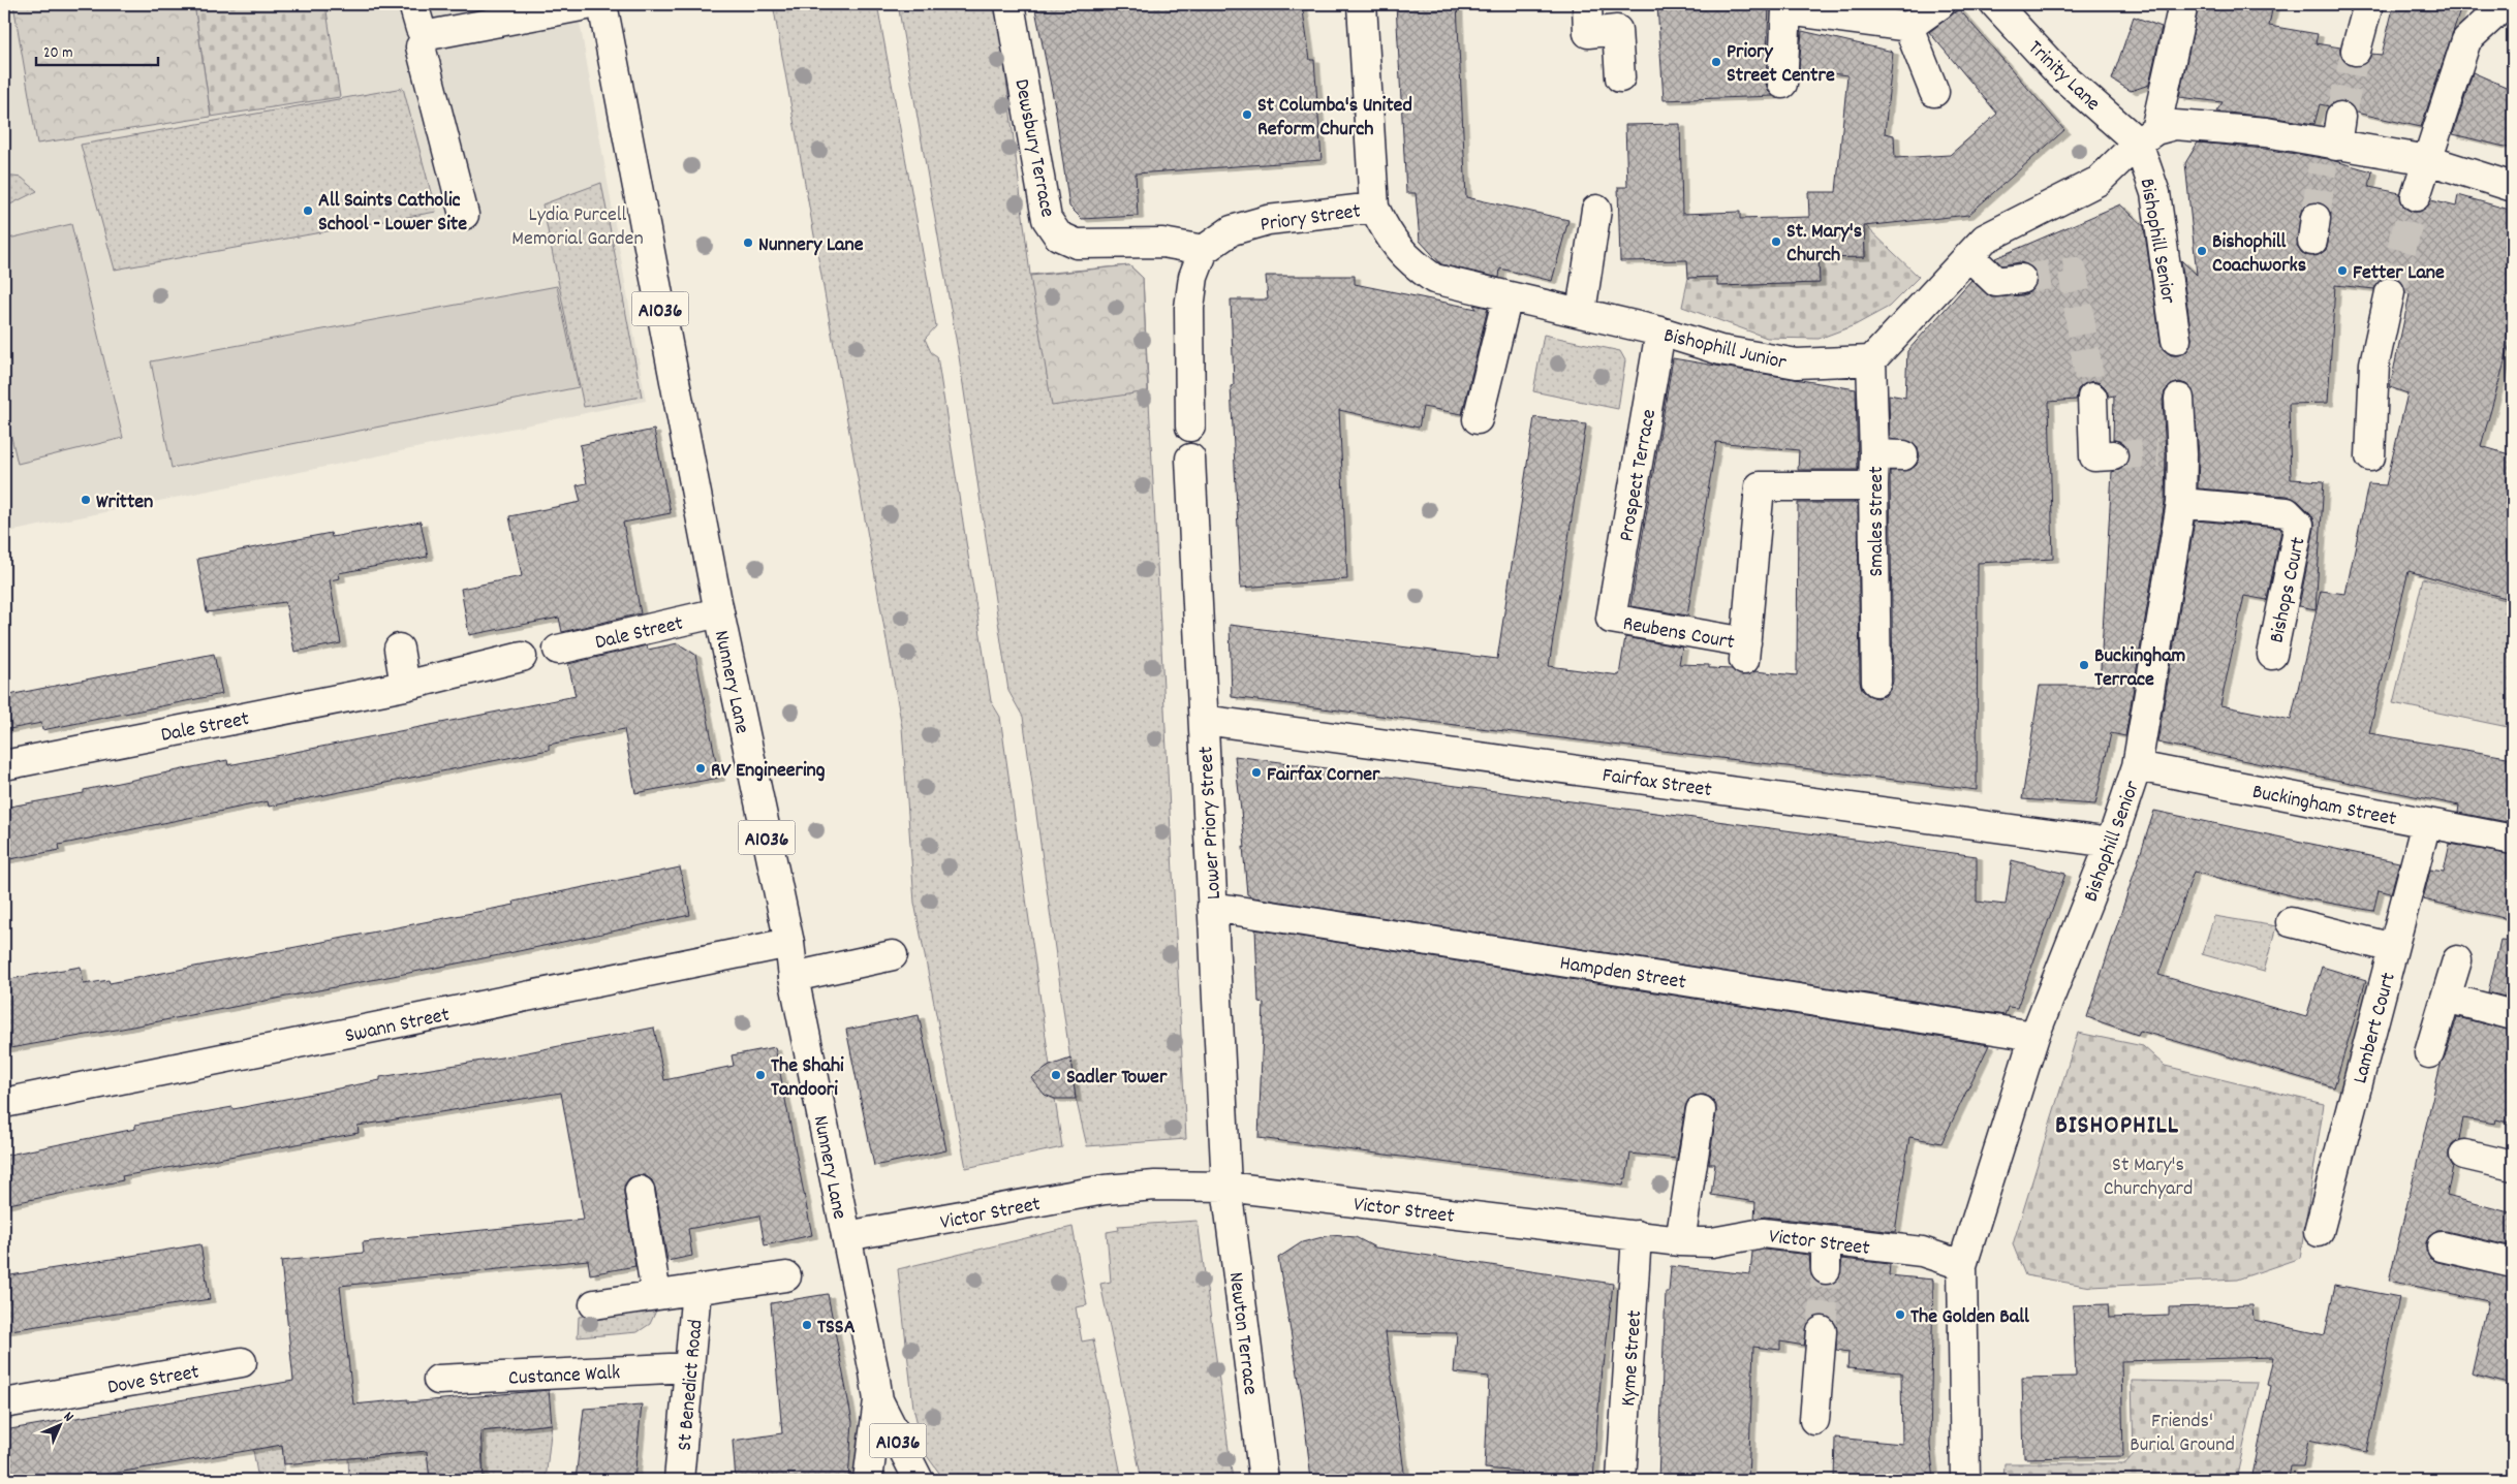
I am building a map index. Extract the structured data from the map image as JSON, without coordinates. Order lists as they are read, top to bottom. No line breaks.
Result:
{"streets":{"street":["Trinity Lane","Dewsbury Terrace","Priory Street","Bishophill Senior","A1036","Bishophill Junior","Prospect Terrace","Smales Street","Bishops Court","Dale Street","Reubens Court","Nunnery Lane","Fairfax Street","Buckingham Street","Lower Priory Street","Hampden Street","Swann Street","Lambert Court","Victor Street","Newton Terrace","Kyme Street","Custance Walk","Dove Street","St Benedict Road"]},"crossings":[["Trinity Lane","Bishophill Senior"],["Dewsbury Terrace","Priory Street"],["Priory Street","Bishophill Junior"],["Bishophill Senior","Bishops Court"],["Bishophill Senior","Fairfax Street"],["Bishophill Senior","Buckingham Street"],["Bishophill Senior","Hampden Street"],["Bishophill Senior","Victor Street"],["A1036","Nunnery Lane"],["Bishophill Junior","Prospect Terrace"],["Bishophill Junior","Smales Street"],["Prospect Terrace","Reubens Court"],["Smales Street","Reubens Court"],["Dale Street","Nunnery Lane"],["Nunnery Lane","Swann Street"],["Nunnery Lane","Victor Street"],["Fairfax Street","Lower Priory Street"],["Buckingham Street","Lambert Court"],["Lower Priory Street","Hampden Street"],["Lower Priory Street","Victor Street"],["Lower Priory Street","Newton Terrace"],["Victor Street","Newton Terrace"],["Victor Street","Kyme Street"],["Custance Walk","St Benedict Road"]],"districts":["BISHOPHILL"],"parks":["Lydia Purcell Memorial Garden","St Mary's Churchyard","Friends' Burial Ground"],"places":["Priory Street Centre","St Columba's United Reform Church","All Saints Catholic School - Lower Site","St. Mary's Church","Nunnery Lane","Bishophill Coachworks","Fetter Lane","Written","Buckingham Terrace","RV Engineering","Fairfax Corner","The Shahi Tandoori","Sadler Tower","The Golden Ball","TSSA"],"scale_bar":"20 m","north":"top right"}
